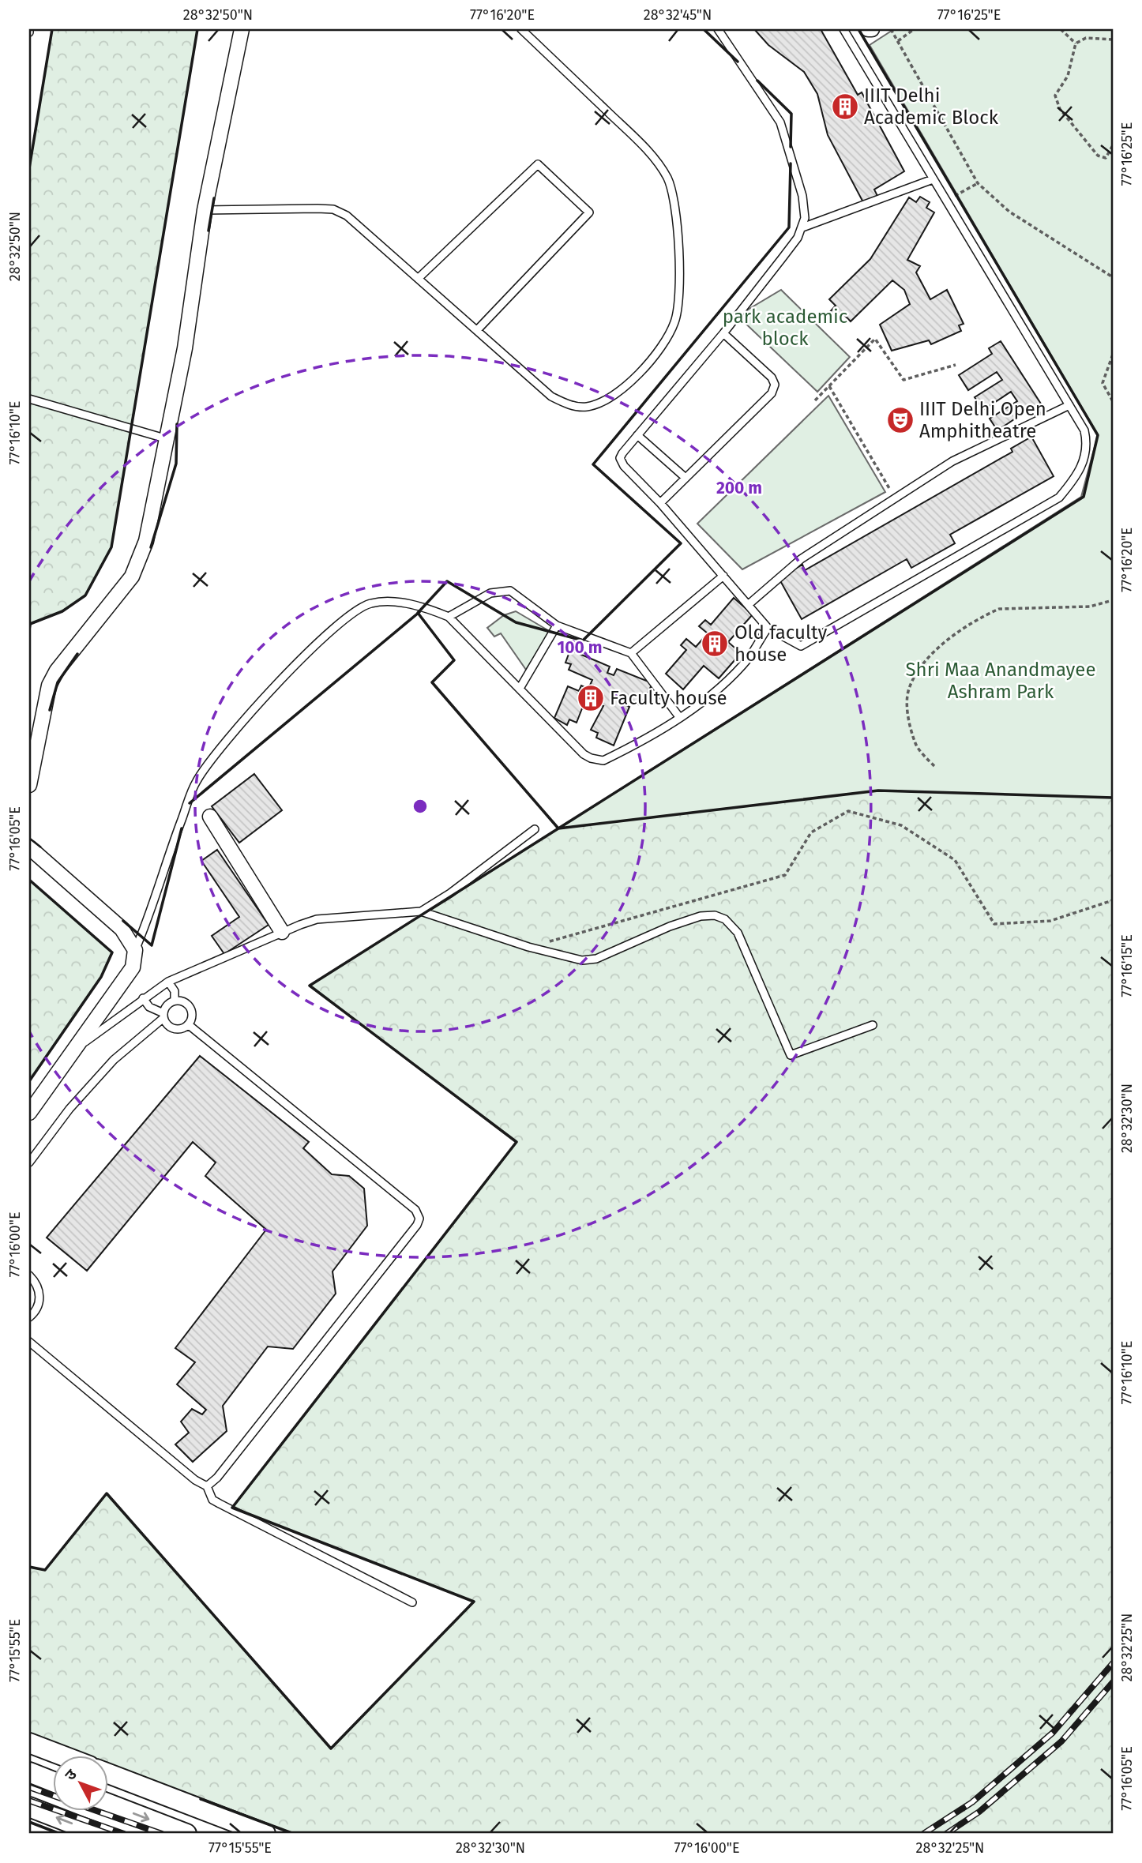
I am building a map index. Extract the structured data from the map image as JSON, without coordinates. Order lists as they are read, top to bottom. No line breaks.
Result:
{"parks":["park academic block","Shri Maa Anandmayee Ashram Park"],"places":{"building":["IIIT Delhi Academic Block","Old faculty house","Faculty house"],"theatre":["IIIT Delhi Open Amphitheatre"]},"north":"top left","coordinates":["28°32'50\"N","77°16'20\"E","28°32'45\"N","77°16'25\"E","77°16'10\"E","77°16'05\"E","77°16'15\"E","28°32'30\"N","77°16'00\"E","28°32'25\"N","77°15'55\"E"],"rings":["200 m","100 m"]}
